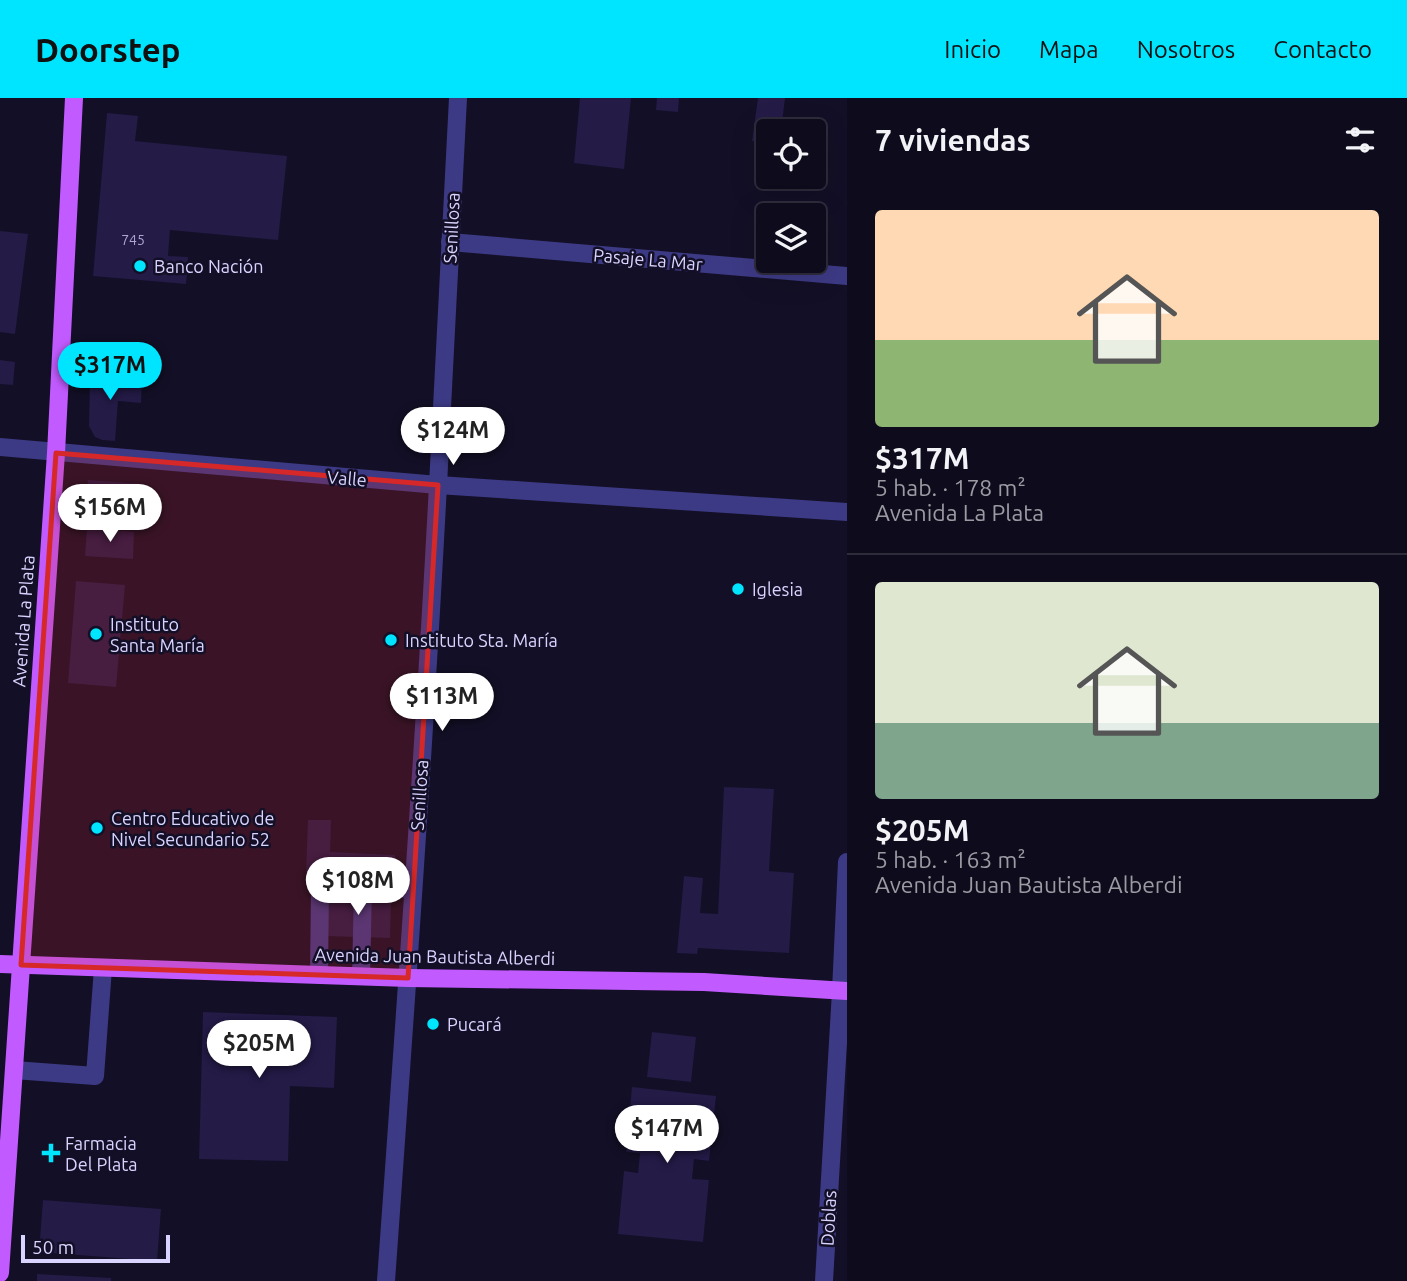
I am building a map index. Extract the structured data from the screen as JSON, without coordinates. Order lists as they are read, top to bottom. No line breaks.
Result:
{"streets":{"main road":["Avenida La Plata","Avenida Juan Bautista Alberdi"],"street":["Senillosa","Pasaje La Mar","Valle","Doblas"]},"crossings":[["Senillosa","Pasaje La Mar"],["Senillosa","Valle"],["Senillosa","Avenida Juan Bautista Alberdi"],["Valle","Avenida La Plata"],["Avenida La Plata","Avenida Juan Bautista Alberdi"],["Avenida Juan Bautista Alberdi","Doblas"]],"places":{"other":["Banco Nación","Iglesia","Instituto Santa María","Instituto Sta. María","Centro Educativo de Nivel Secundario 52","Pucará"],"health":["Farmacia Del Plata"]},"house_numbers":["745"],"scale_bar":"50 m","page":{"header":"Doorstep","nav":["Inicio","Mapa","Nosotros","Contacto"],"heading":"7 viviendas","list":[{"name":"$317M","note":"5 hab. · 178 m² · Avenida La Plata"},{"name":"$205M","note":"5 hab. · 163 m² · Avenida Juan Bautista Alberdi"}],"price":["$317M","$124M","$156M","$113M","$108M","$205M","$147M"],"scale":"50 m"}}
